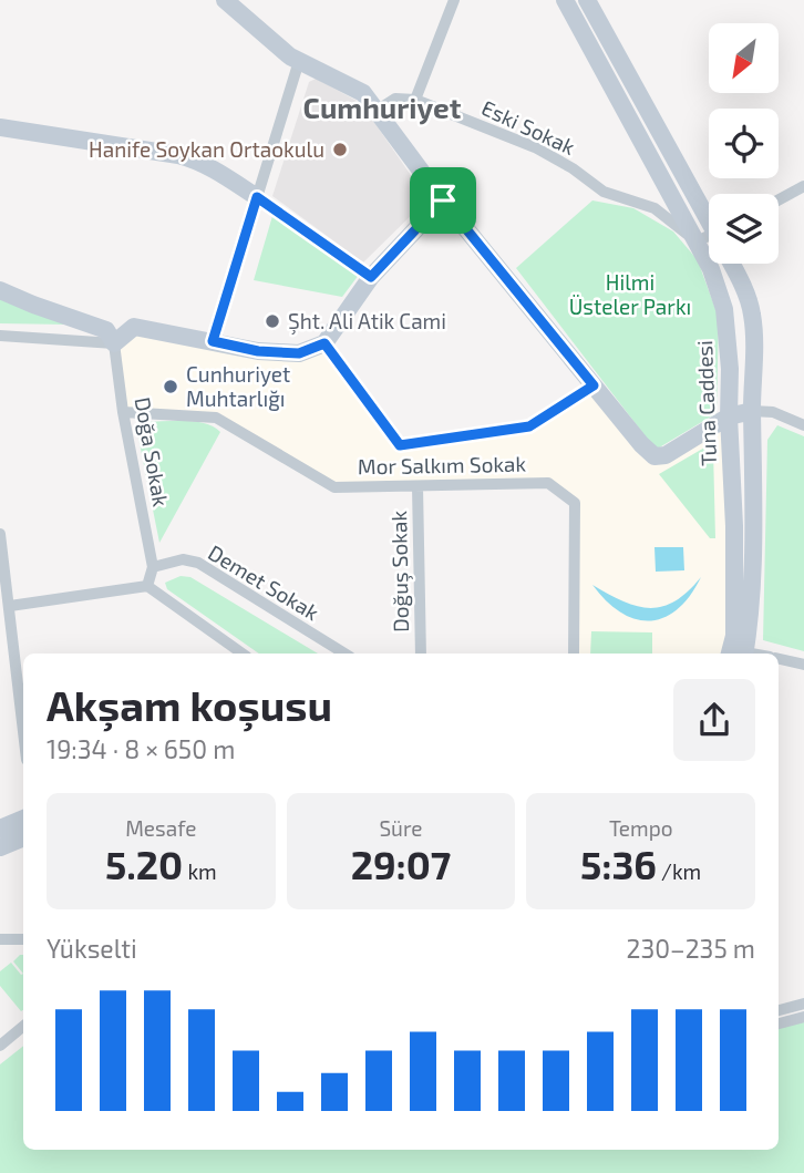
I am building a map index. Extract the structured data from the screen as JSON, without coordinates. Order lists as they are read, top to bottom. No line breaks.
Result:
{"streets":{"street":["Eski Sokak","Tuna Caddesi","Doğa Sokak","Mor Salkım Sokak","Doğuş Sokak","Demet Sokak"]},"crossings":[["Eski Sokak","Tuna Caddesi"],["Doğa Sokak","Mor Salkım Sokak"],["Doğa Sokak","Demet Sokak"],["Mor Salkım Sokak","Doğuş Sokak"]],"districts":["Cumhuriyet"],"parks":["Hilmi Üsteler Parkı"],"places":["Hanife Soykan Ortaokulu","Şht. Ali Atik Cami","Cunhuriyet Muhtarlığı"],"north":"bottom left","page":{"heading":["Akşam koşusu","19:34 · 8 × 650 m"],"stats":[["Mesafe","5.20 km"],["Süre","29:07"],["Tempo","5:36 /km"]],"chart":["Yükselti","230–235 m"]}}
